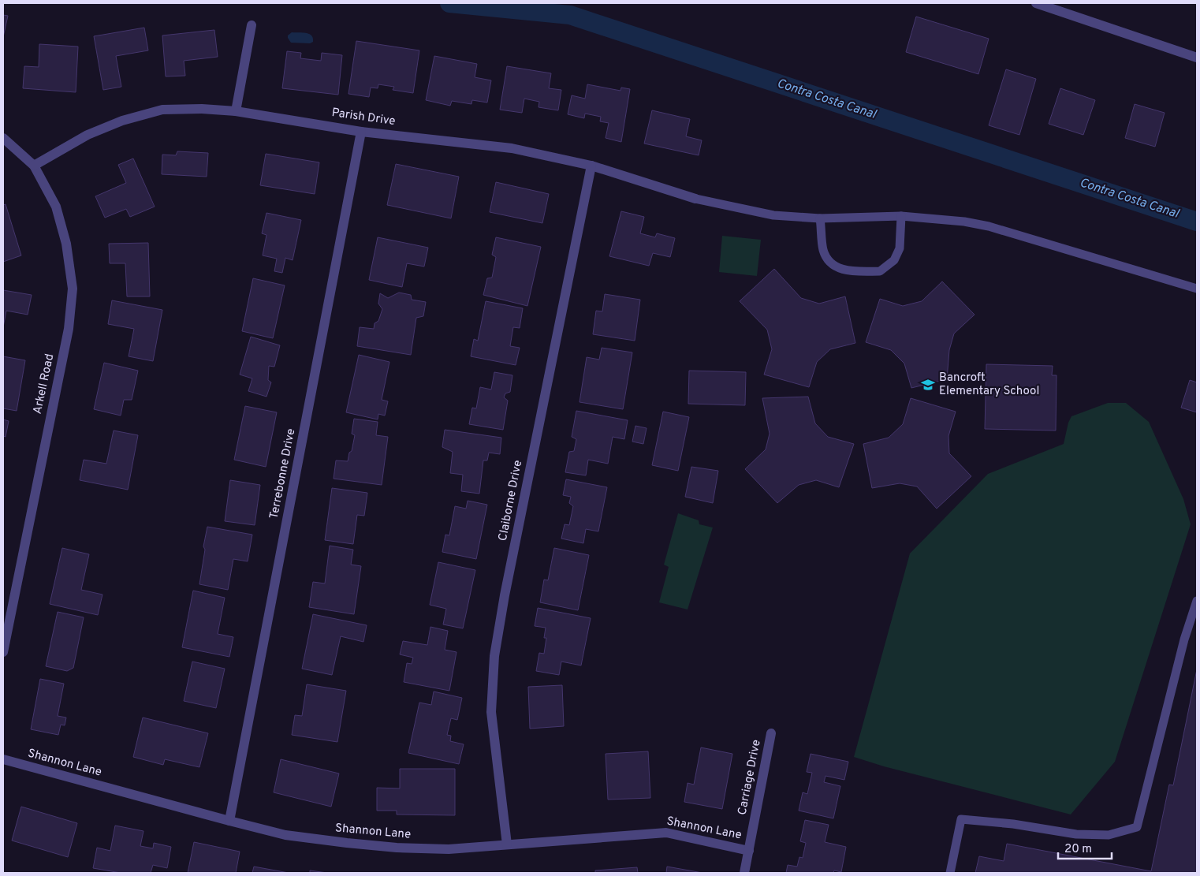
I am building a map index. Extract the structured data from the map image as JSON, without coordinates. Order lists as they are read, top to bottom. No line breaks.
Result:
{"streets":{"street":["Parish Drive","Arkell Road","Terrebonne Drive","Claiborne Drive","Shannon Lane","Carriage Drive"]},"crossings":[["Parish Drive","Arkell Road"],["Parish Drive","Terrebonne Drive"],["Parish Drive","Claiborne Drive"],["Terrebonne Drive","Shannon Lane"],["Claiborne Drive","Shannon Lane"],["Shannon Lane","Carriage Drive"]],"water":["Contra Costa Canal"],"places":{"school or university":["Bancroft Elementary School"]},"scale_bar":"20 m"}
